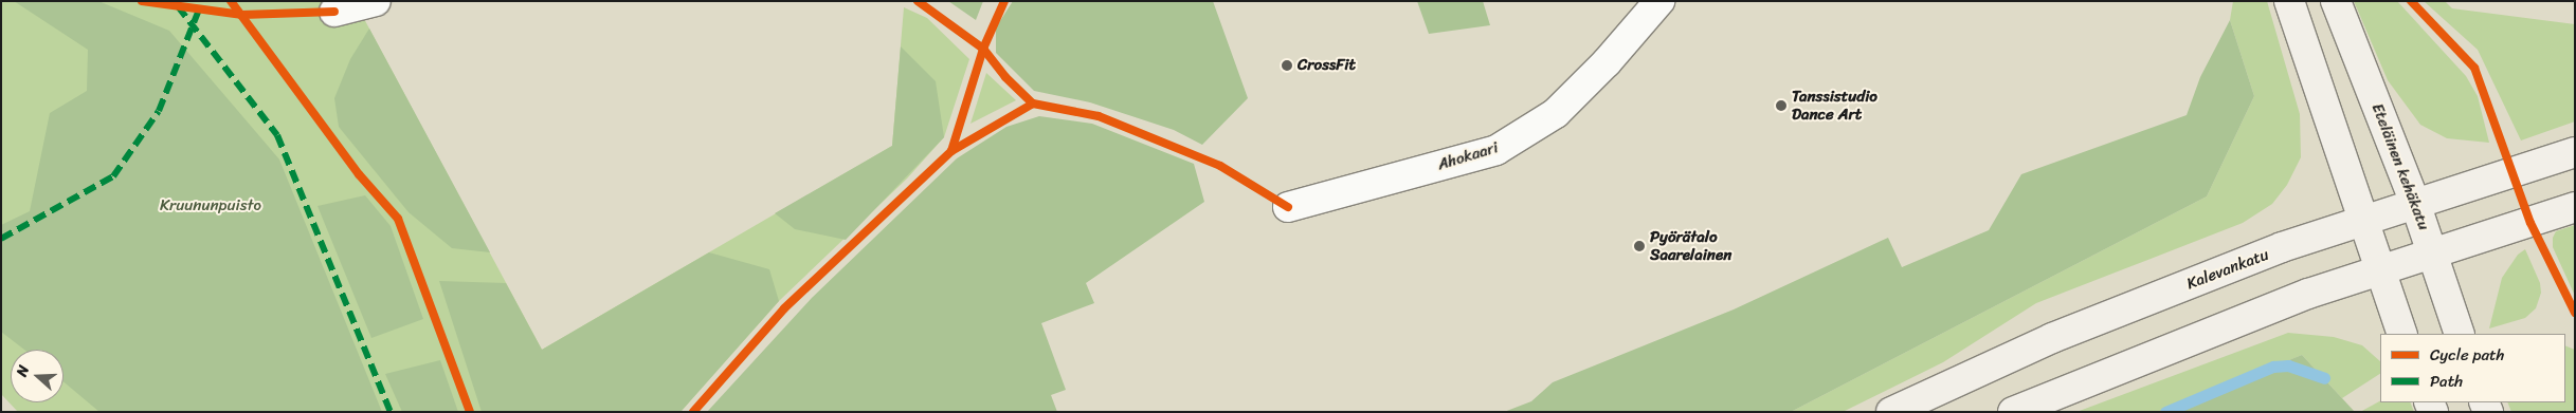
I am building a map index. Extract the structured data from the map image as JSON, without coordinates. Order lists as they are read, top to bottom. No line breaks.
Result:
{"streets":{"main road":["Eteläinen kehäkatu","Kalevankatu"],"street":["Ahokaari"]},"crossings":[["Eteläinen kehäkatu","Kalevankatu"]],"parks":["Kruununpuisto"],"places":["CrossFit","Tanssistudio Dance Art","Pyörätalo Saarelainen"],"legend":["Cycle path","Path"],"north":"left"}
